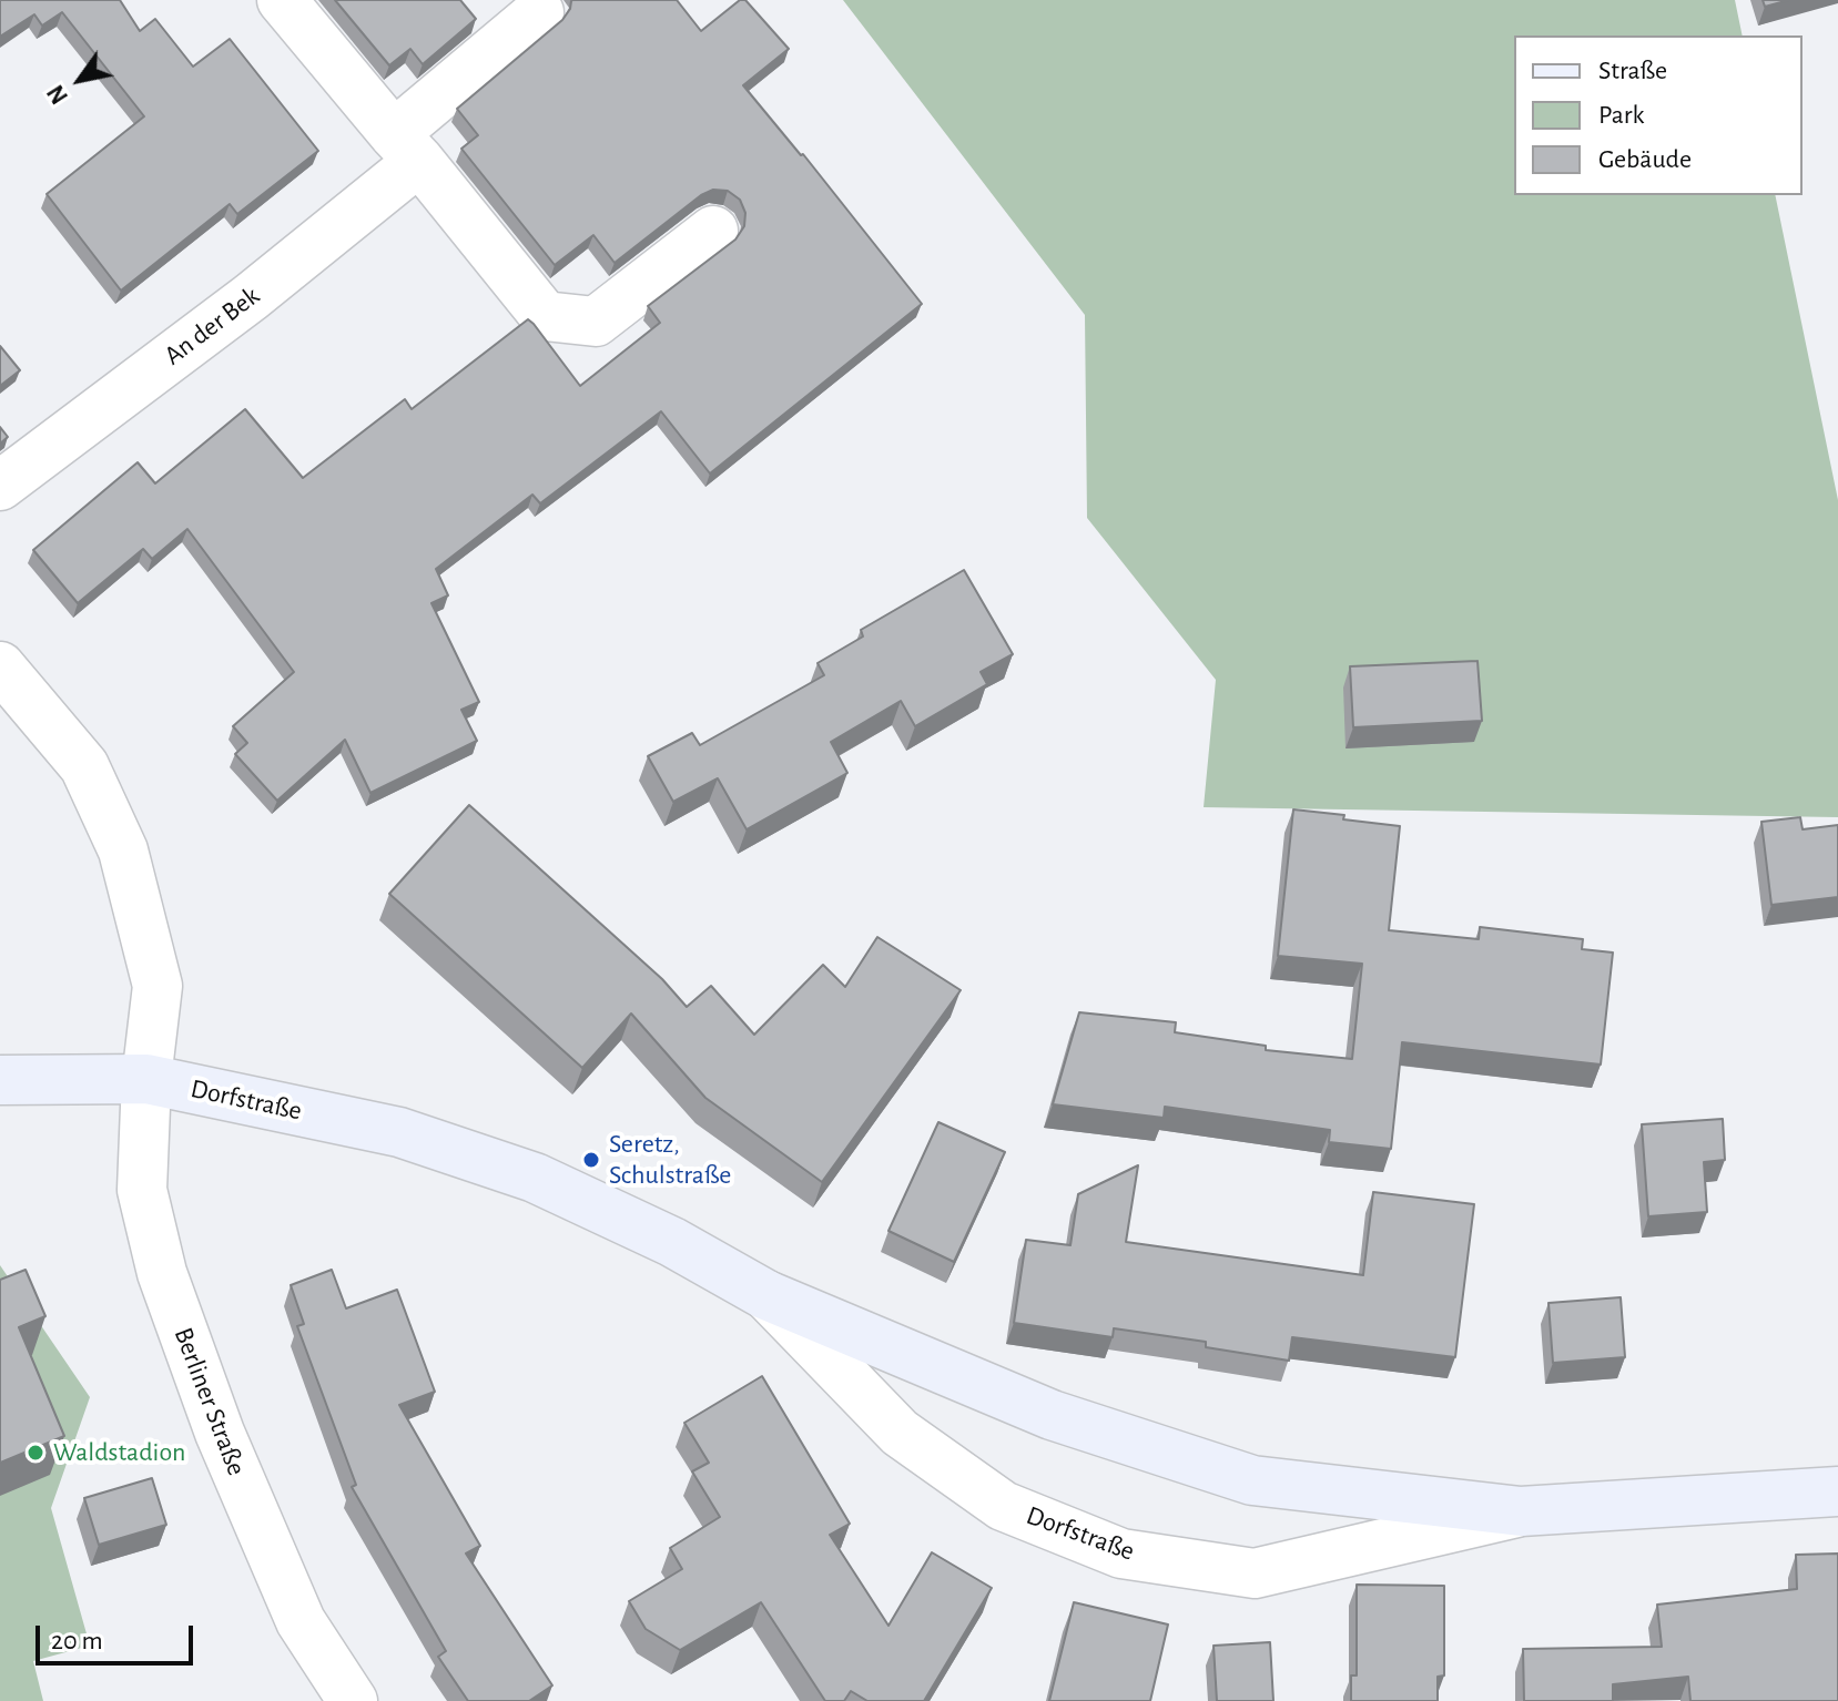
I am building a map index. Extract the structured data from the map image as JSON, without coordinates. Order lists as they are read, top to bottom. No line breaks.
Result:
{"streets":{"main road":["Dorfstraße"],"street":["An der Bek","Berliner Straße"]},"crossings":[["Dorfstraße","Berliner Straße"]],"places":["Seretz, Schulstraße","Waldstadion"],"legend":["Straße","Park","Gebäude"],"scale_bar":"20 m","north":"bottom left"}
